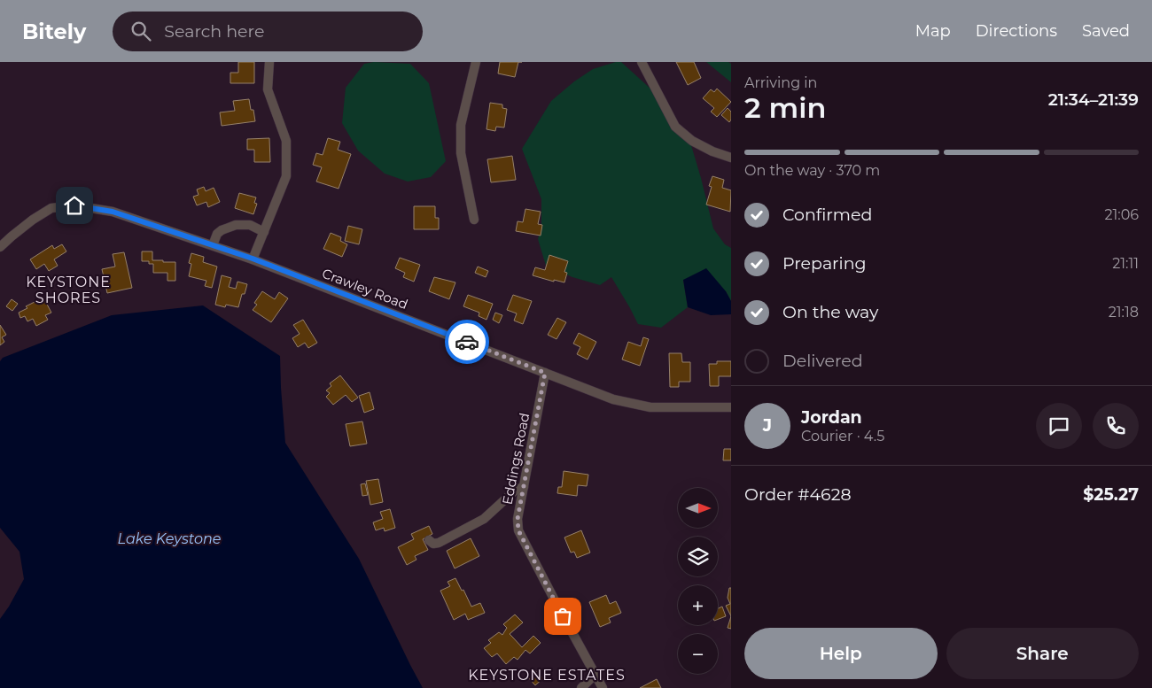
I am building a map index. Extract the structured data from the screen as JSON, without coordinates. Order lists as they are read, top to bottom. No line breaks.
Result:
{"streets":{"street":["Crawley Road","Eddings Road"]},"crossings":[["Crawley Road","Eddings Road"]],"districts":["KEYSTONE SHORES","KEYSTONE ESTATES"],"water":["Lake Keystone"],"north":"right","page":{"header":"Bitely","search":"Search here","nav":["Map","Directions","Saved"],"heading":["2 min","Arriving in","21:34–21:39"],"panel":["Jordan","Courier · 4.5","Order #4628","$25.27"],"bar":"On the way · 370 m","list":[["Confirmed","21:06"],["Preparing","21:11"],["On the way","21:18"],"Delivered"],"round":"J","map_buttons":["+","−"],"buttons":["Help","Share"]}}
